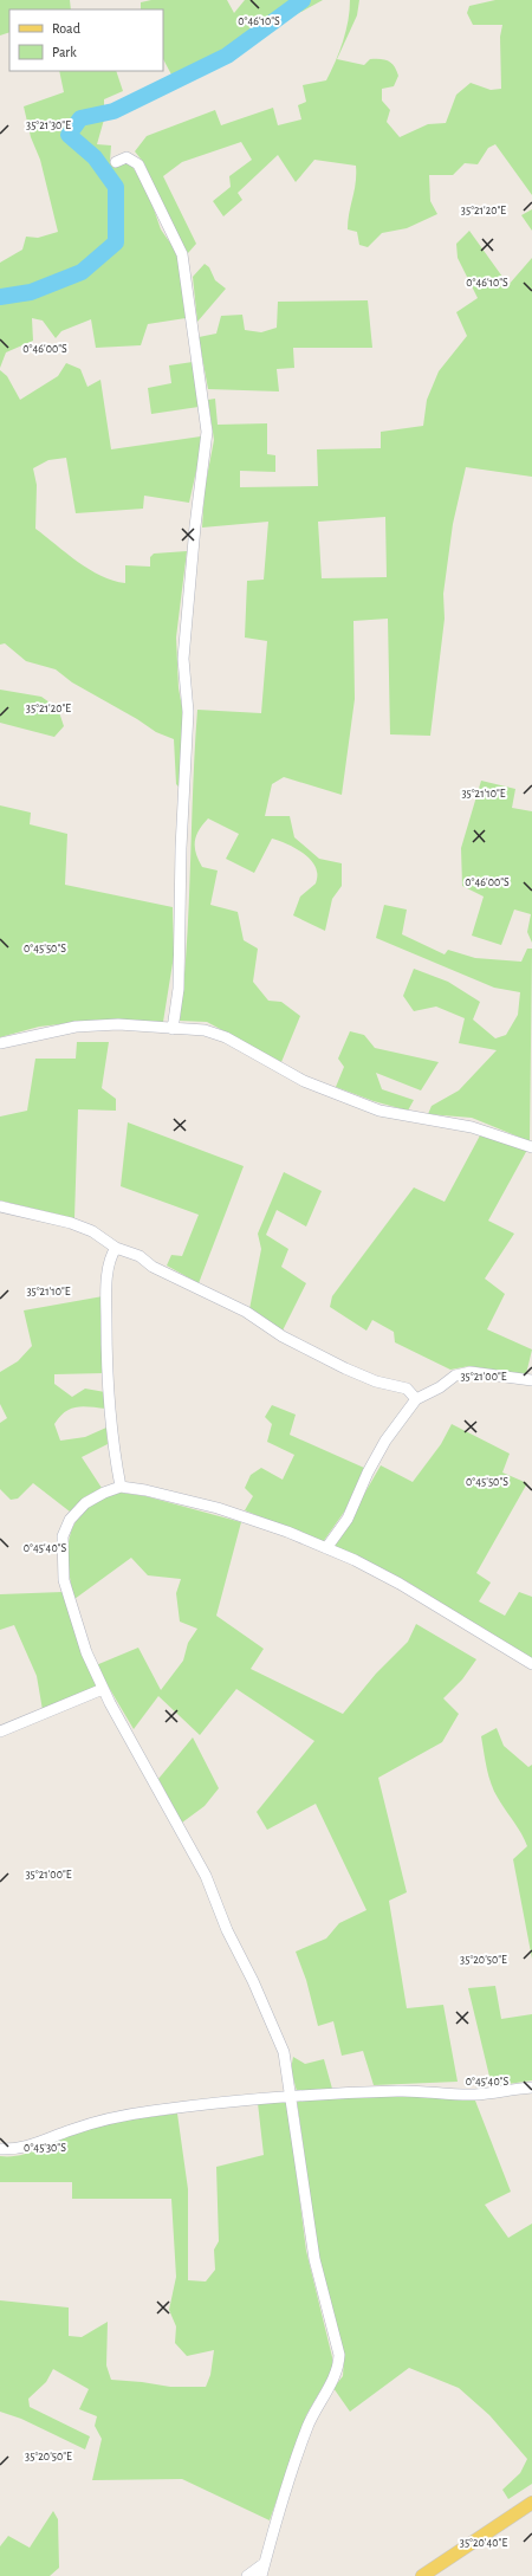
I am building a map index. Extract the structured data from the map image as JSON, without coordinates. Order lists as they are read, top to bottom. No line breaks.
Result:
{"legend":["Road","Park"],"coordinates":["0°46'10\"S","35°21'30\"E","35°21'20\"E","0°46'00\"S","35°21'10\"E","0°45'50\"S","35°21'00\"E","0°45'40\"S","35°20'50\"E","0°45'30\"S","35°20'40\"E"]}
